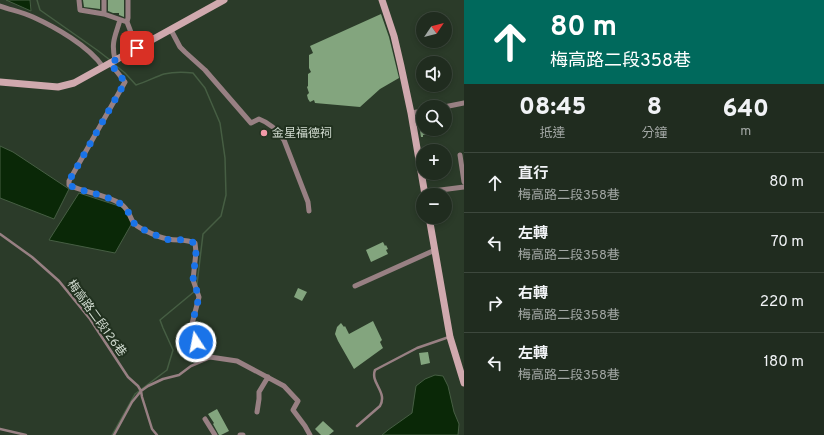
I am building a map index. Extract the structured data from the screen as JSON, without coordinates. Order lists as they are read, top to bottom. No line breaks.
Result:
{"streets":{"lane":["梅高路二段126巷"]},"places":["金星福德祠"],"north":"top right","page":{"turn":["80 m","梅高路二段358巷"],"map_buttons":["+","−"],"eta":["08:45","抵達","8","分鐘","640","m"],"list":[{"name":"直行","note":"梅高路二段358巷","value":"80 m"},{"name":"左轉","note":"梅高路二段358巷","value":"70 m"},{"name":"右轉","note":"梅高路二段358巷","value":"220 m"},{"name":"左轉","note":"梅高路二段358巷","value":"180 m"}]}}
